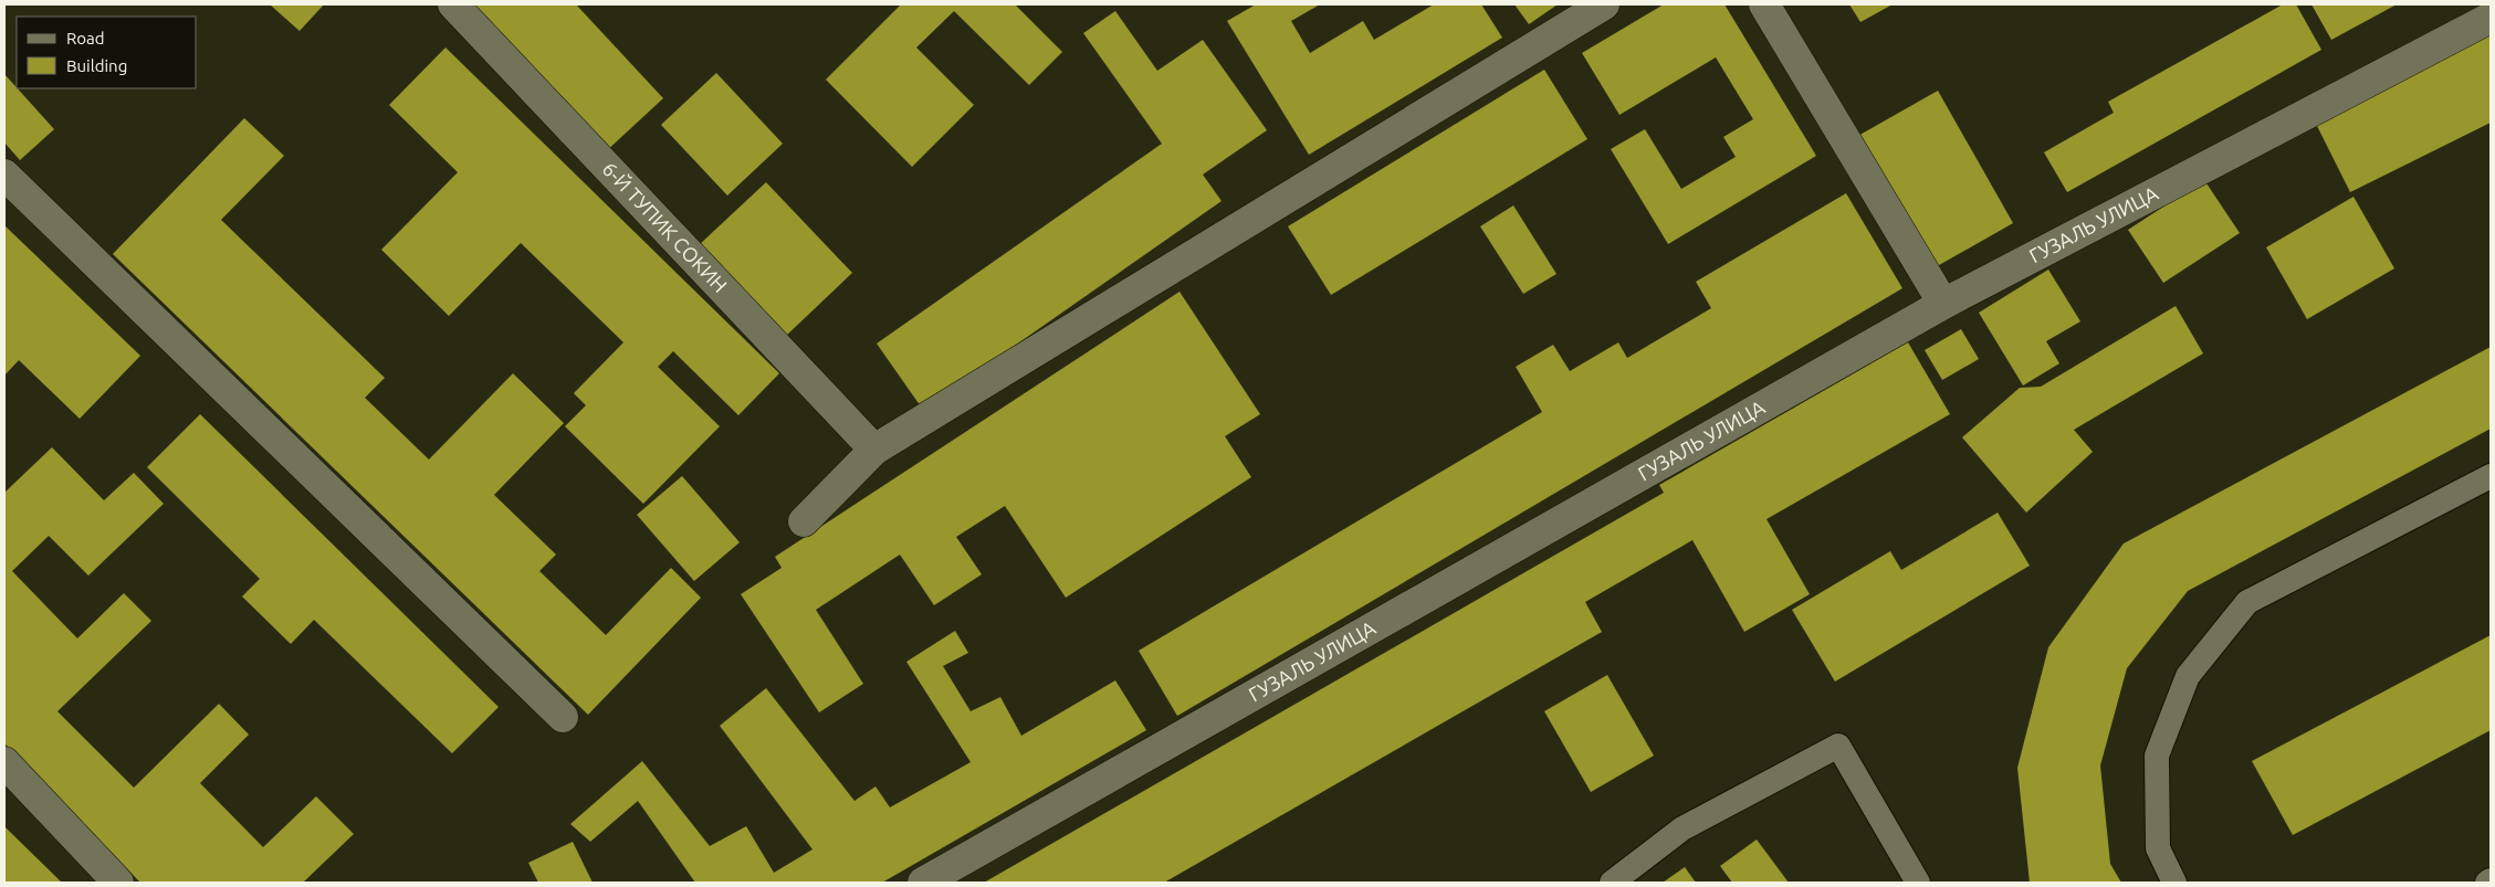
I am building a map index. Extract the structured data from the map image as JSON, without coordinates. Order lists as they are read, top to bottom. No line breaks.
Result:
{"streets":{"street":["ГУЗАЛЬ УЛИЦА","6-Й ТУПИК СОКИН"]},"legend":["Road","Building"]}
